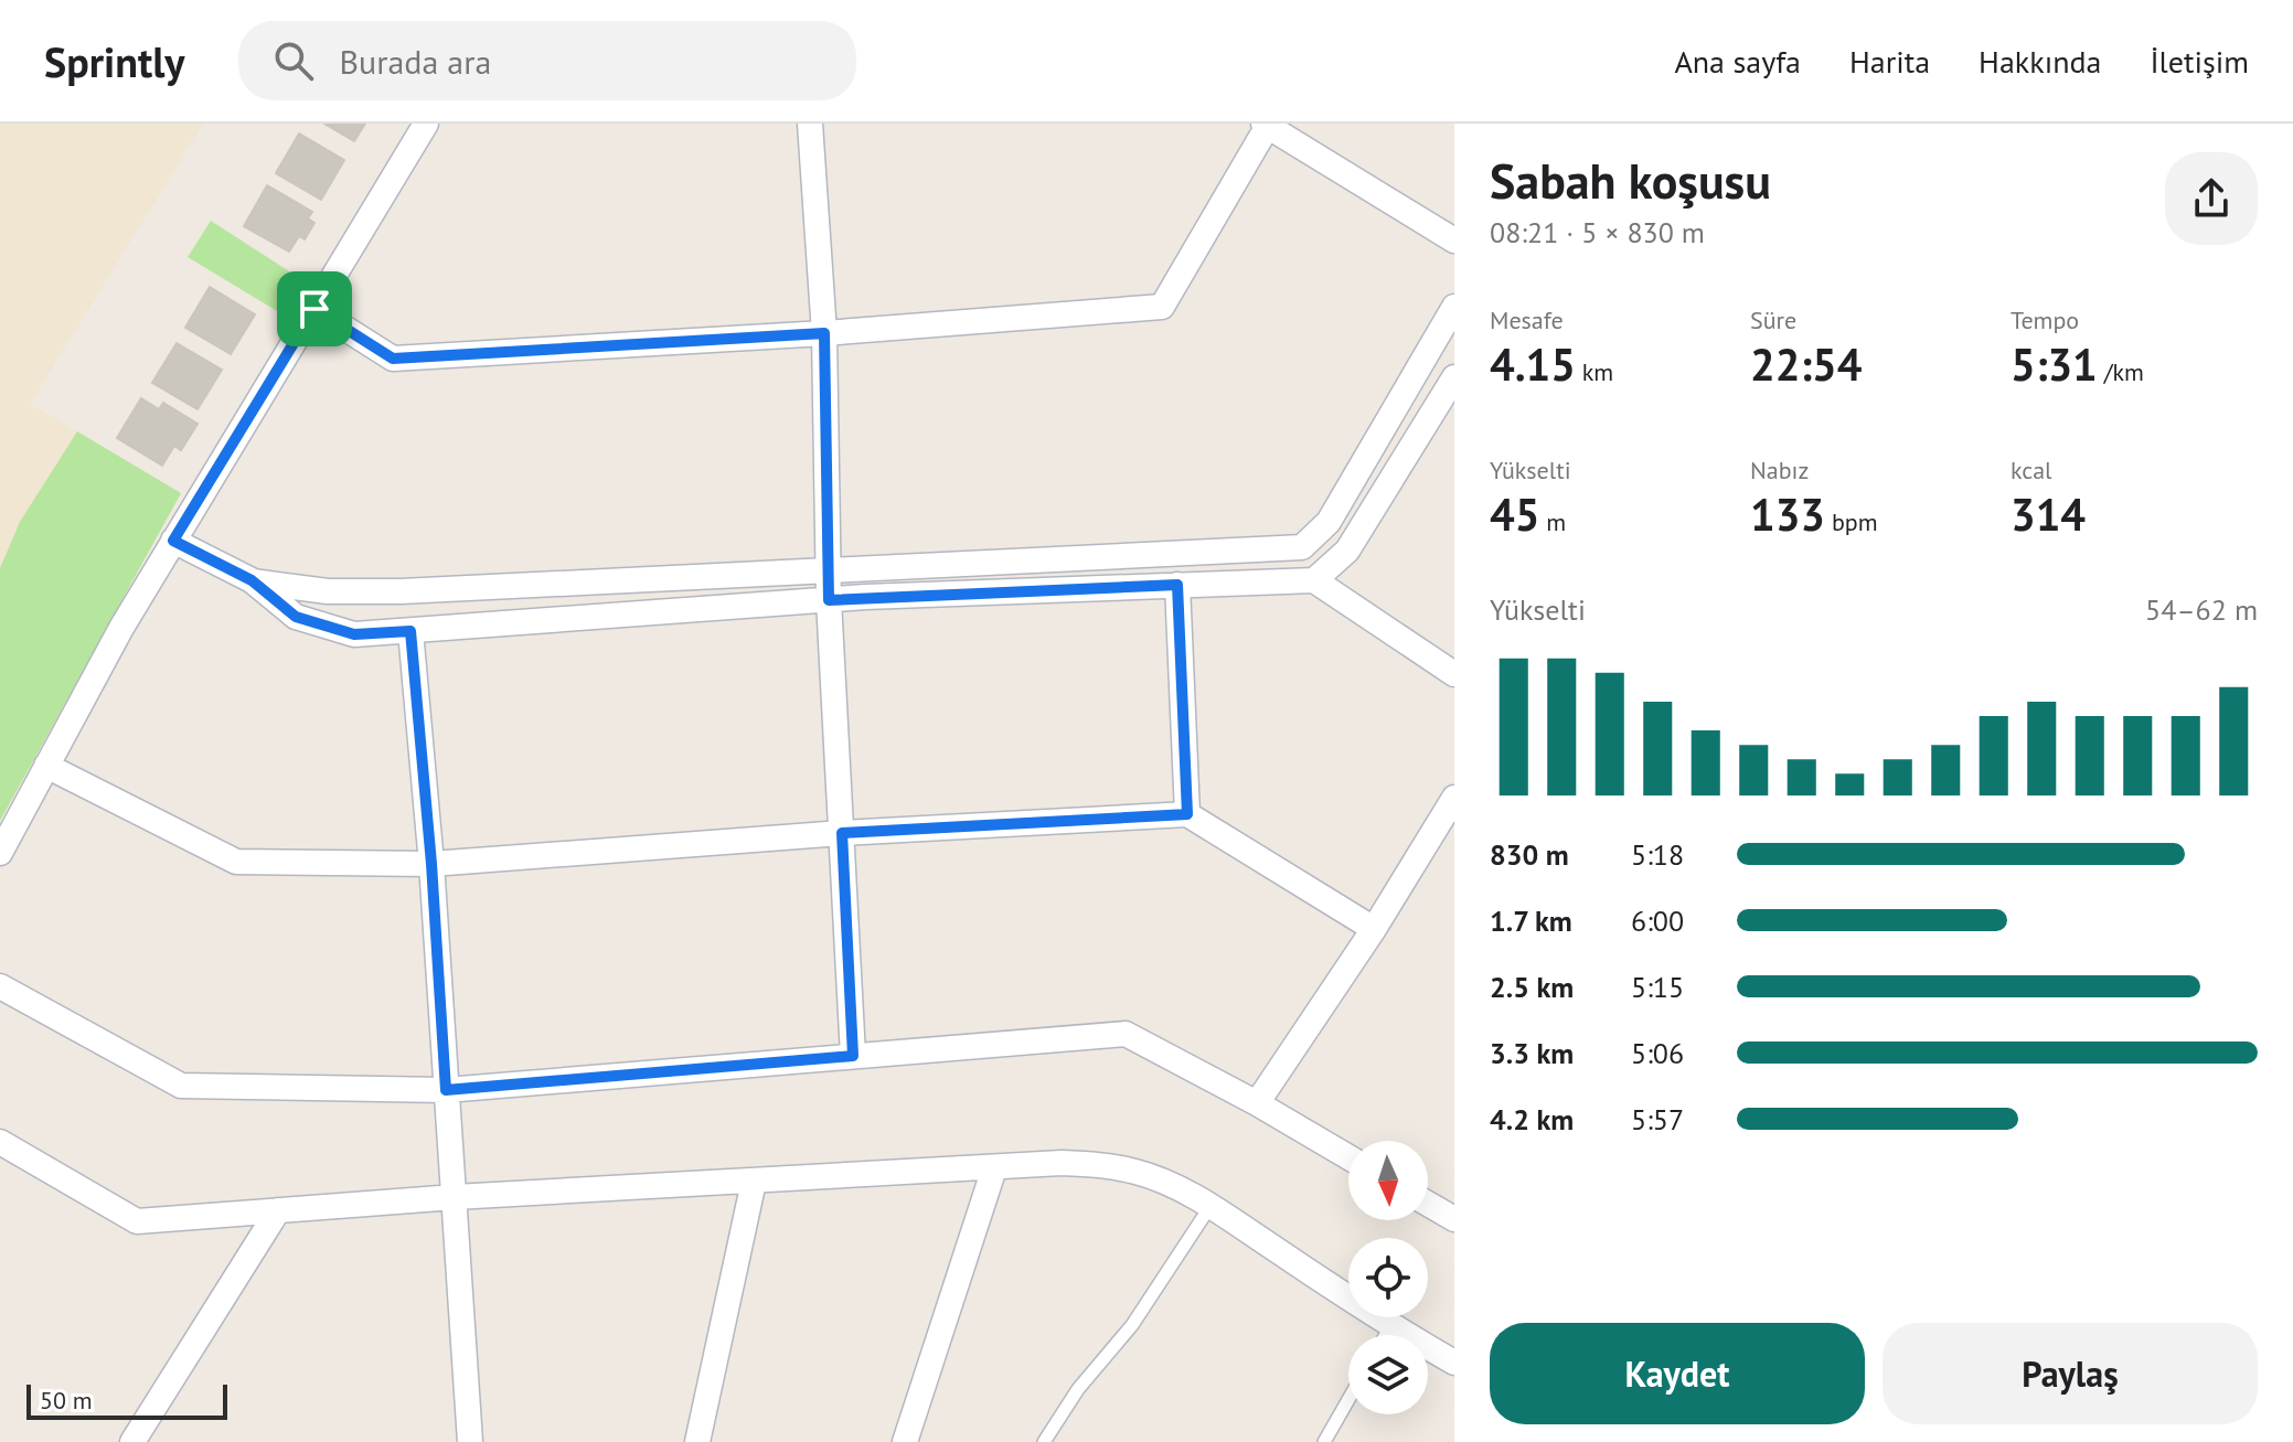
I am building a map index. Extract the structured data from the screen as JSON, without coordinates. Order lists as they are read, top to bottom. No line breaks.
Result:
{"scale_bar":"50 m","north":"bottom","page":{"header":"Sprintly","search":"Burada ara","nav":["Ana sayfa","Harita","Hakkında","İletişim"],"heading":["Sabah koşusu","08:21 · 5 × 830 m"],"stats":[["Mesafe","4.15 km"],["Süre","22:54"],["Tempo","5:31 /km"],["Yükselti","45 m"],["Nabız","133 bpm"],["kcal","314"]],"chart":["Yükselti","54–62 m"],"list":[{"name":"830 m","note":"5:18"},{"name":"1.7 km","note":"6:00"},{"name":"2.5 km","note":"5:15"},{"name":"3.3 km","note":"5:06"},{"name":"4.2 km","note":"5:57"}],"buttons":["Kaydet","Paylaş"],"scale":"50 m"}}
